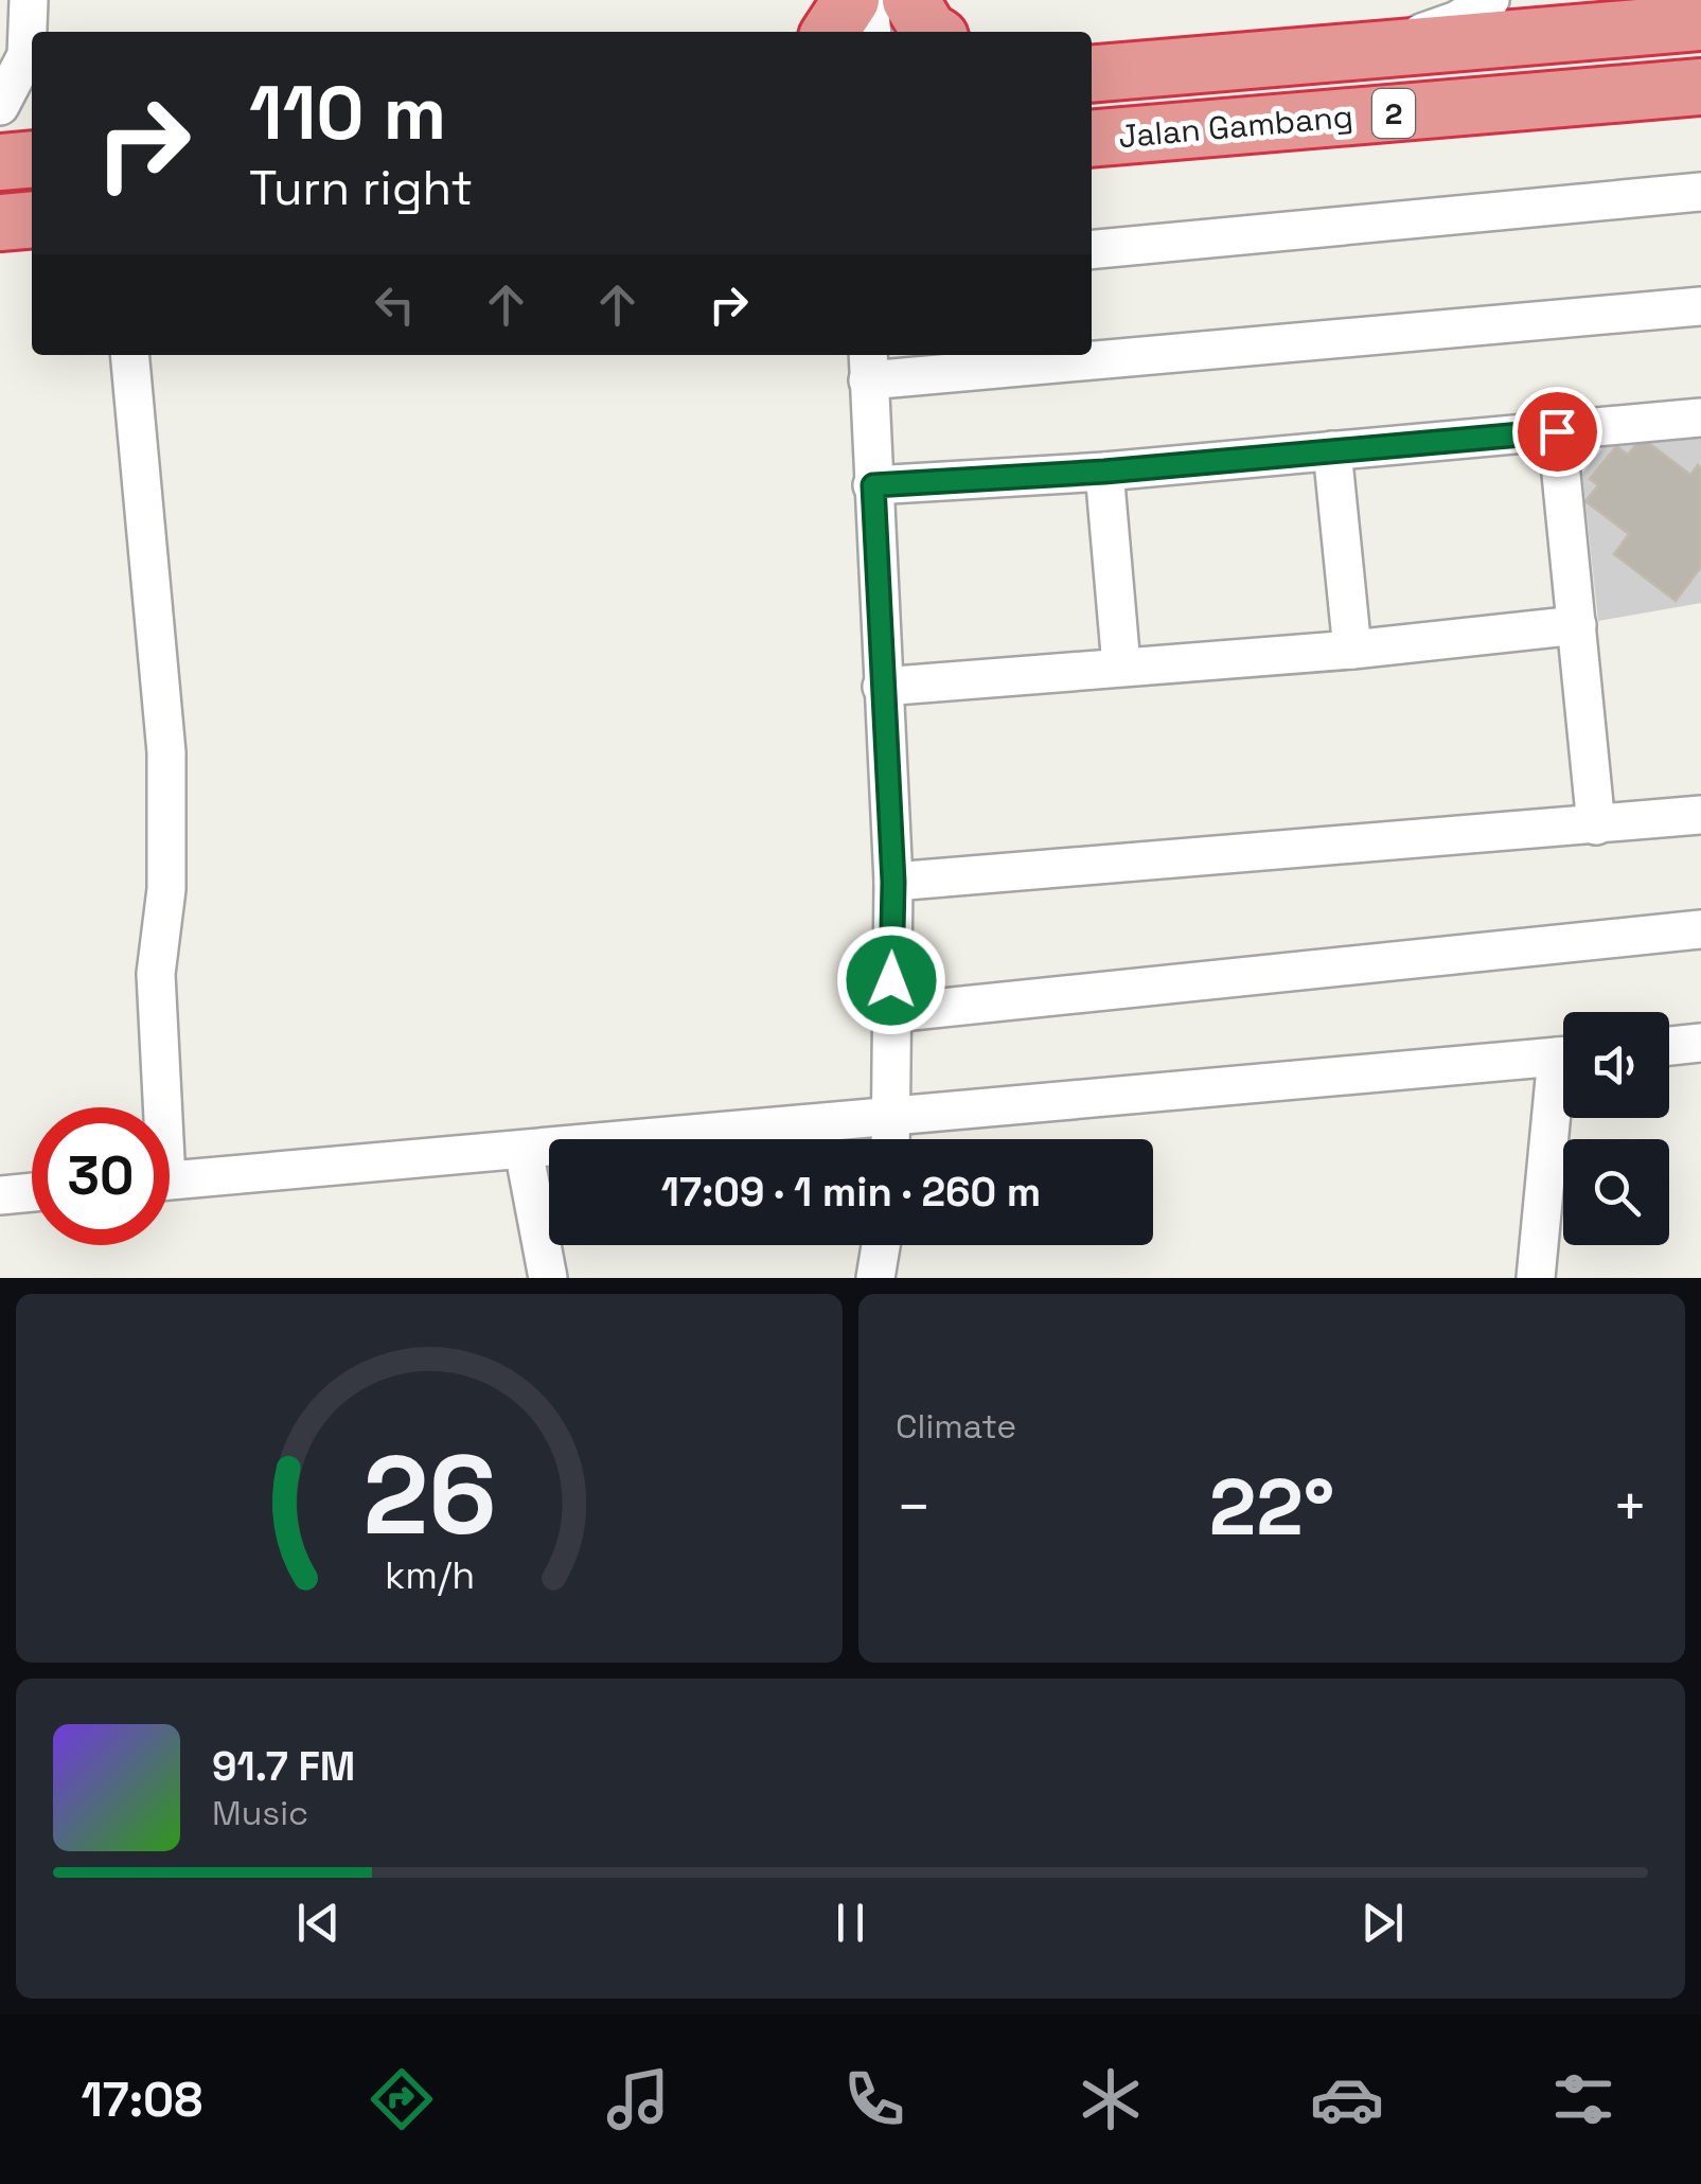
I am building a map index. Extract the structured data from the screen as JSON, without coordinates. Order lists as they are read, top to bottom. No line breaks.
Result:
{"streets":{"highway":["2","Jalan Gambang"]},"page":{"turn":["110 m","Turn right"],"limit":"30","trip":"17:09 · 1 min · 260 m","tile":"Climate","heat":["−","22°","+"],"song":["91.7 FM","Music"],"tabs":"17:08","gauge":["26","km/h"]}}
